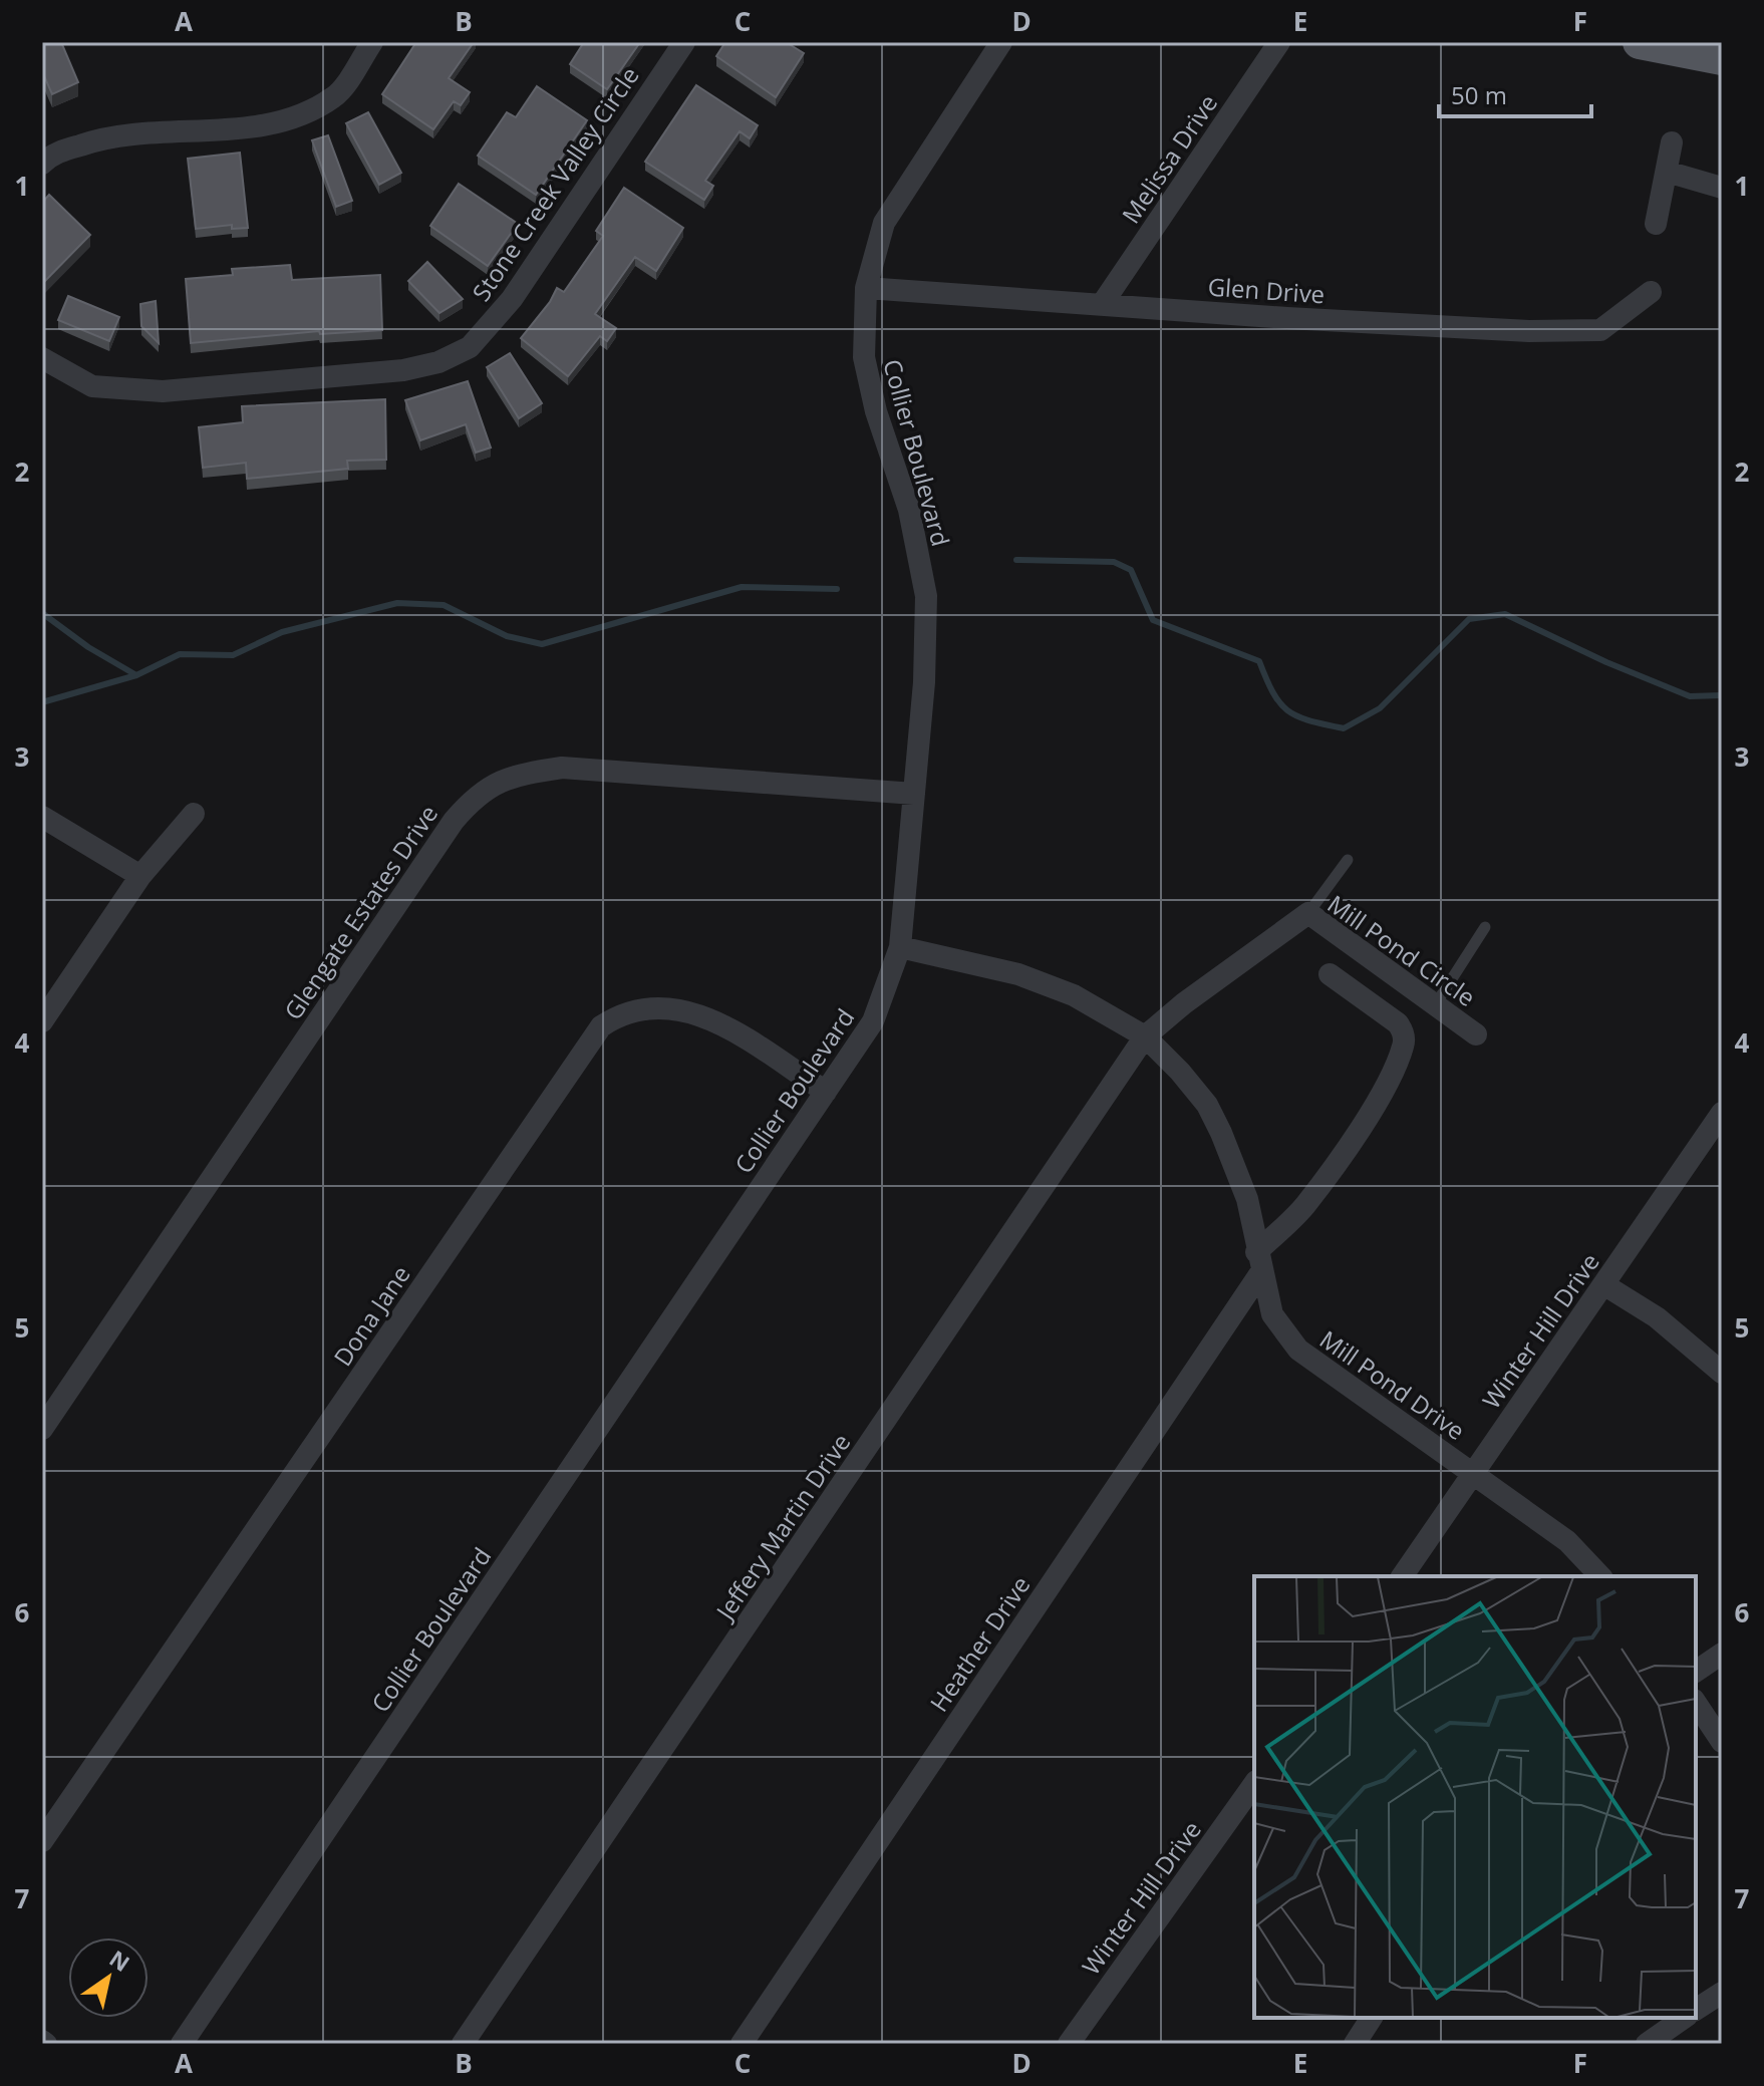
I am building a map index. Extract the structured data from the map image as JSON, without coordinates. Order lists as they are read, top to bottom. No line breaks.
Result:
{"streets":{"street":["Melissa Drive","Stone Creek Valley Circle","Glen Drive","Collier Boulevard","Glengate Estates Drive","Mill Pond Circle","Dona Jane","Winter Hill Drive","Mill Pond Drive","Jeffery Martin Drive","Heather Drive"]},"crossings":[["Melissa Drive","Glen Drive"],["Glen Drive","Collier Boulevard"],["Collier Boulevard","Glengate Estates Drive"],["Collier Boulevard","Dona Jane"],["Collier Boulevard","Mill Pond Drive"],["Mill Pond Circle","Mill Pond Drive"],["Mill Pond Circle","Jeffery Martin Drive"],["Winter Hill Drive","Mill Pond Drive"],["Mill Pond Drive","Jeffery Martin Drive"],["Mill Pond Drive","Heather Drive"]],"scale_bar":"50 m","north":"top right","grid":{"columns":["A","B","C","D","E","F"],"rows":["1","2","3","4","5","6","7"]}}
